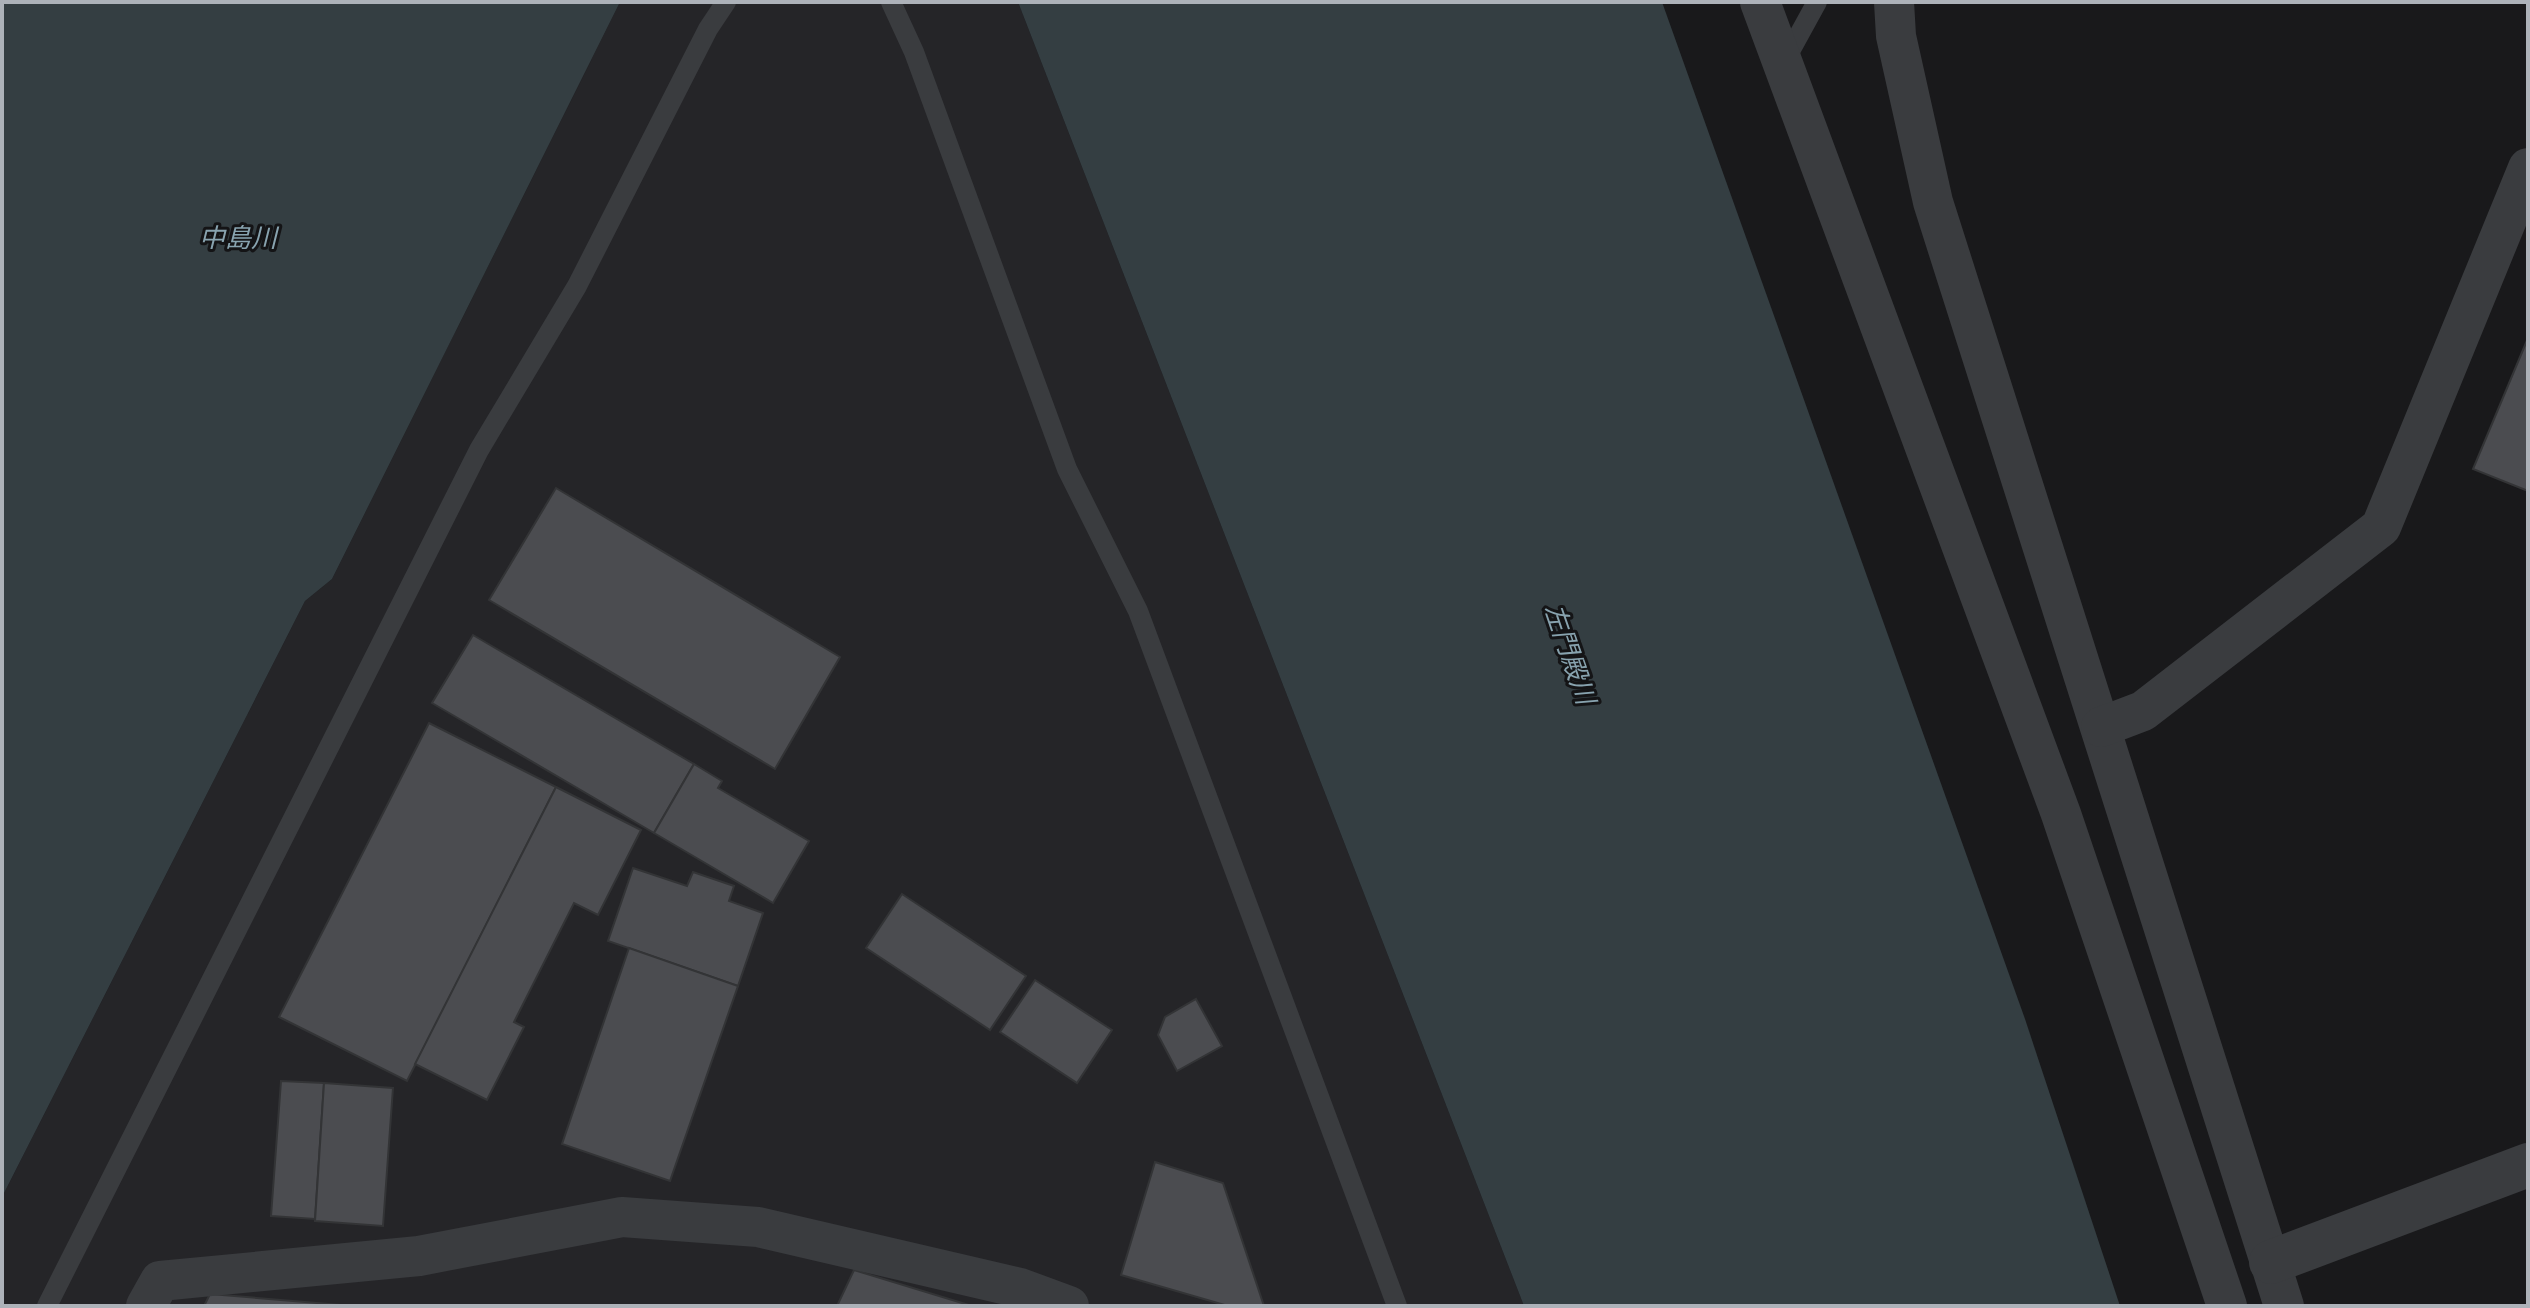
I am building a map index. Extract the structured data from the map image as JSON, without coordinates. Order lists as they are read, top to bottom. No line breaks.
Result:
{"water":["中島川","左門殿川"]}
